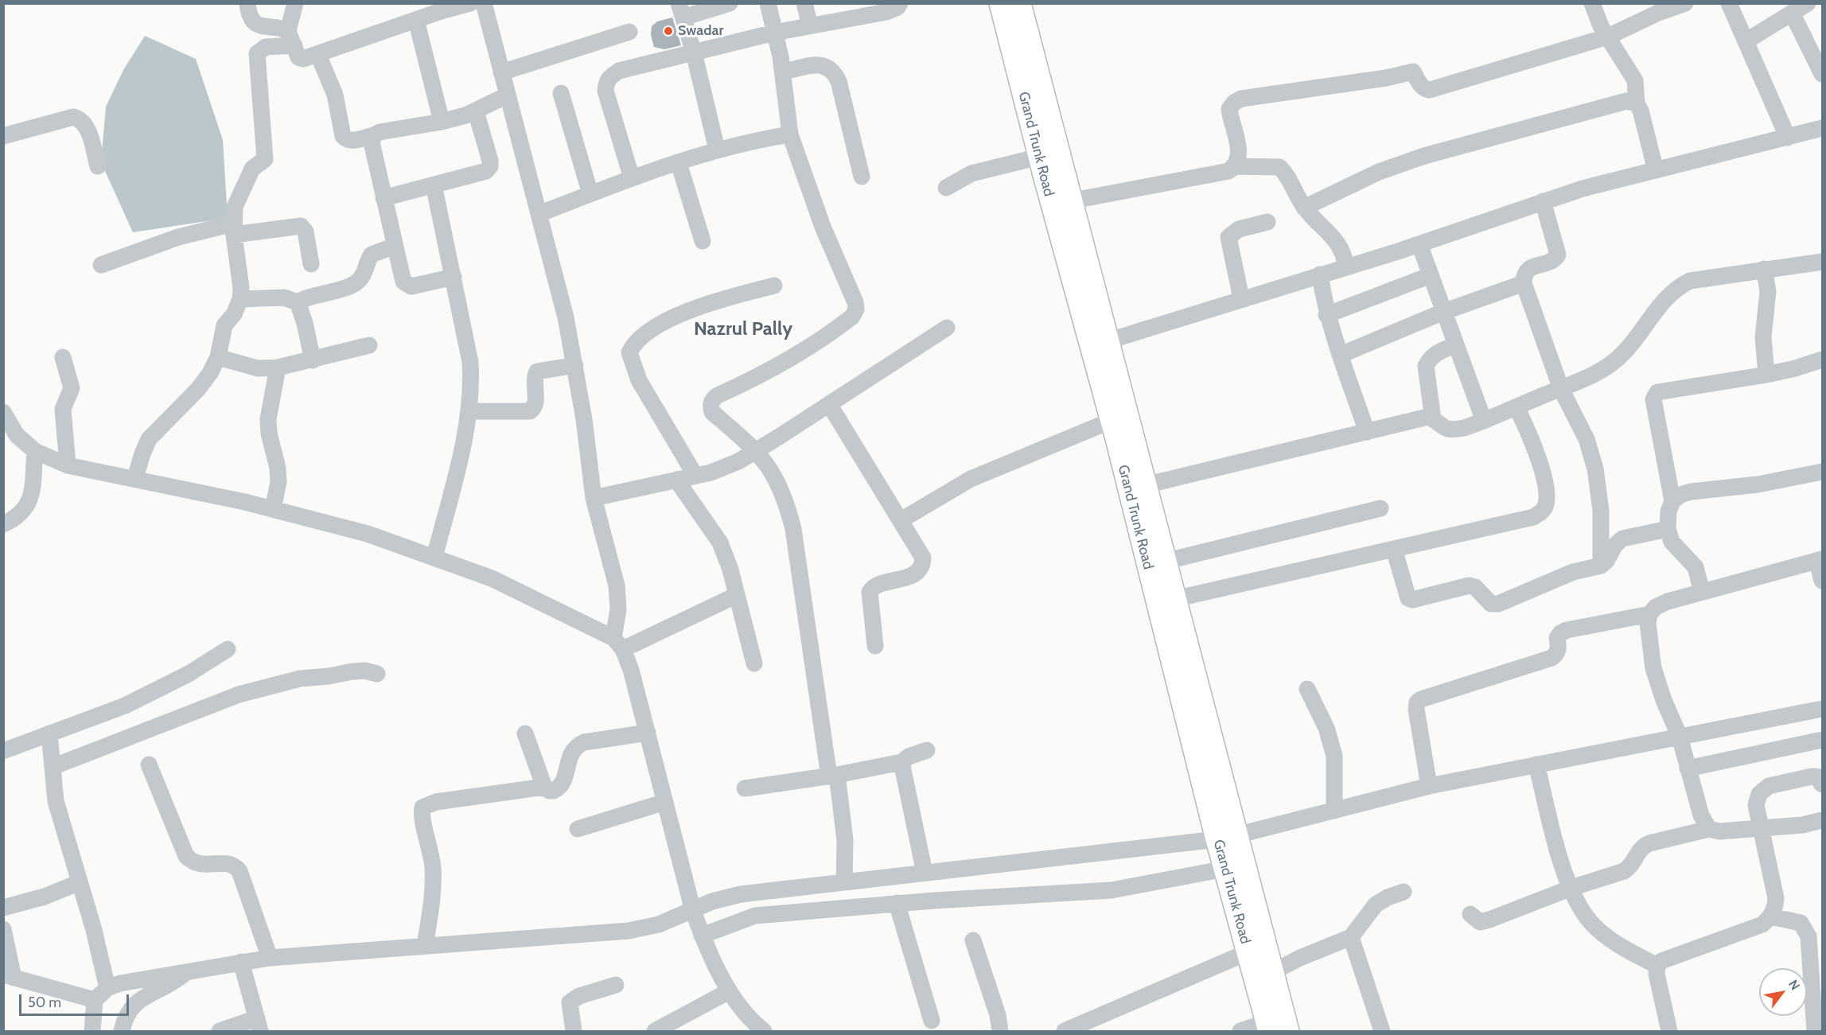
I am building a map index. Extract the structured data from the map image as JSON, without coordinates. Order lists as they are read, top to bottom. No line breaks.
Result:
{"streets":{"main road":["Grand Trunk Road"]},"districts":["Nazrul Pally"],"places":["Swadar"],"scale_bar":"50 m","north":"top right"}
